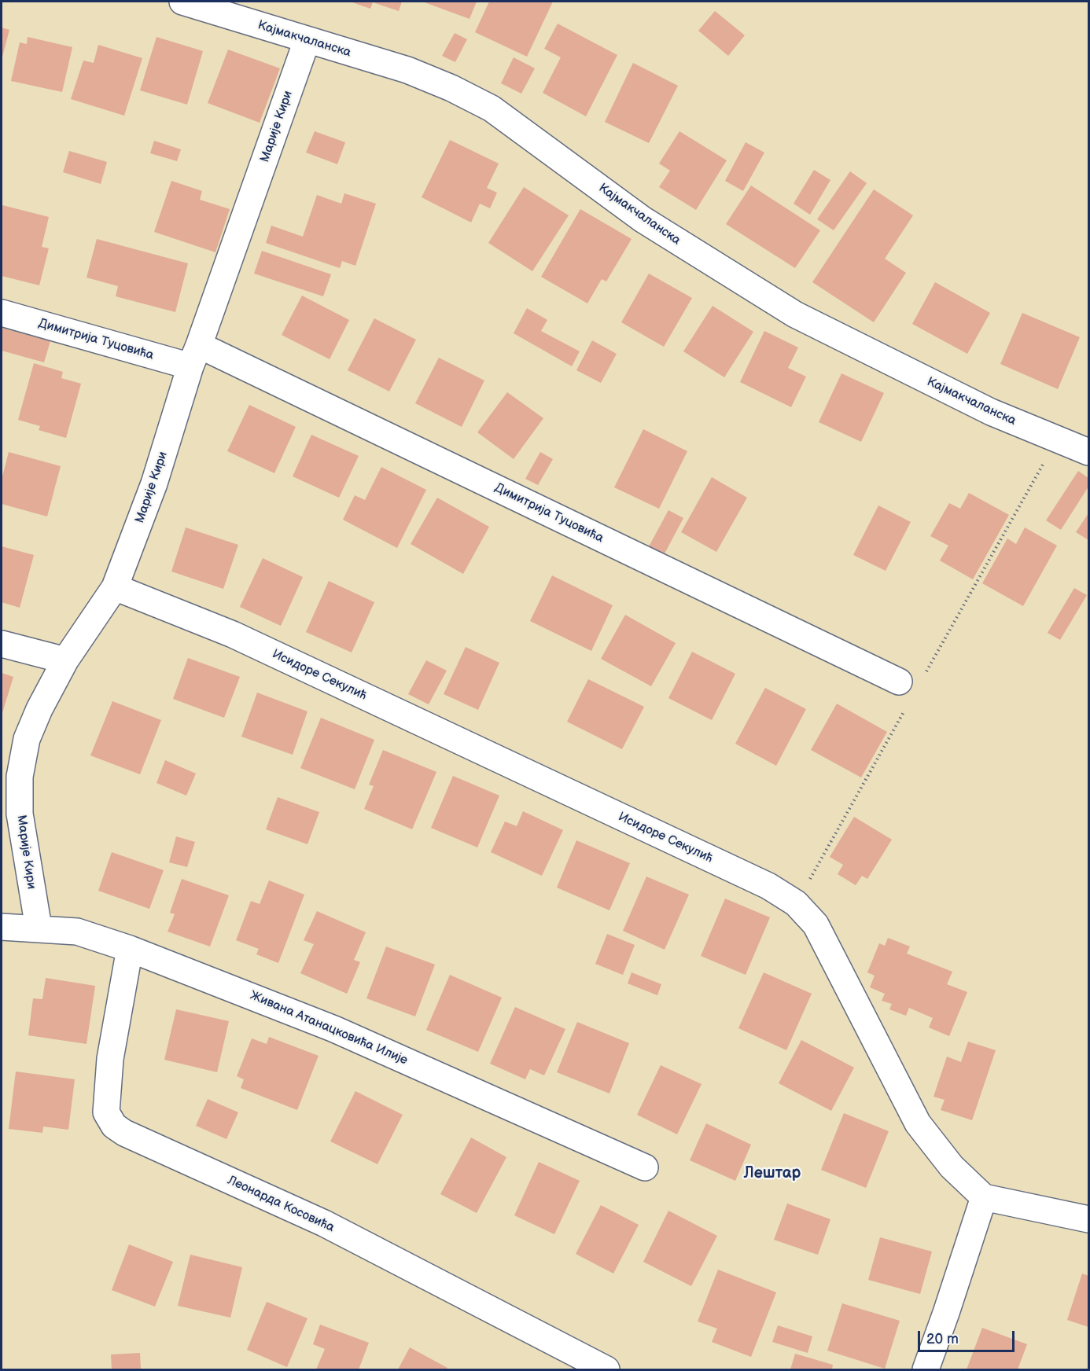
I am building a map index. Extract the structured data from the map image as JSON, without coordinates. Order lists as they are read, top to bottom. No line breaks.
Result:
{"streets":{"street":["Кајмакчаланска","Марије Кири","Димитрија Туцовића","Исидоре Секулић","Живана Атанацковића Илије","Леонарда Косовића"]},"crossings":[["Кајмакчаланска","Марије Кири"],["Марије Кири","Димитрија Туцовића"],["Марије Кири","Исидоре Секулић"],["Марије Кири","Живана Атанацковића Илије"],["Живана Атанацковића Илије","Леонарда Косовића"]],"districts":["Лештар"],"scale_bar":"20 m"}
